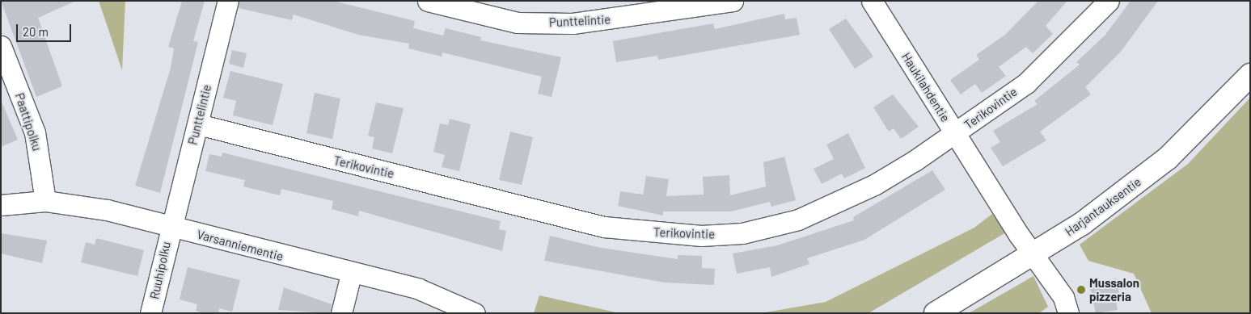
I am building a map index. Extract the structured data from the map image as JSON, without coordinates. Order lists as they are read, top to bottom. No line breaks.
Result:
{"streets":{"street":["Punttelintie","Haukilahdentie","Terikovintie","Paattipolku","Harjantauksentie","Varsanniementie","Ruuhipolku"]},"crossings":[["Punttelintie","Terikovintie"],["Punttelintie","Varsanniementie"],["Punttelintie","Ruuhipolku"],["Haukilahdentie","Terikovintie"],["Haukilahdentie","Harjantauksentie"],["Paattipolku","Varsanniementie"],["Varsanniementie","Ruuhipolku"]],"places":["Mussalon pizzeria"],"scale_bar":"20 m"}
